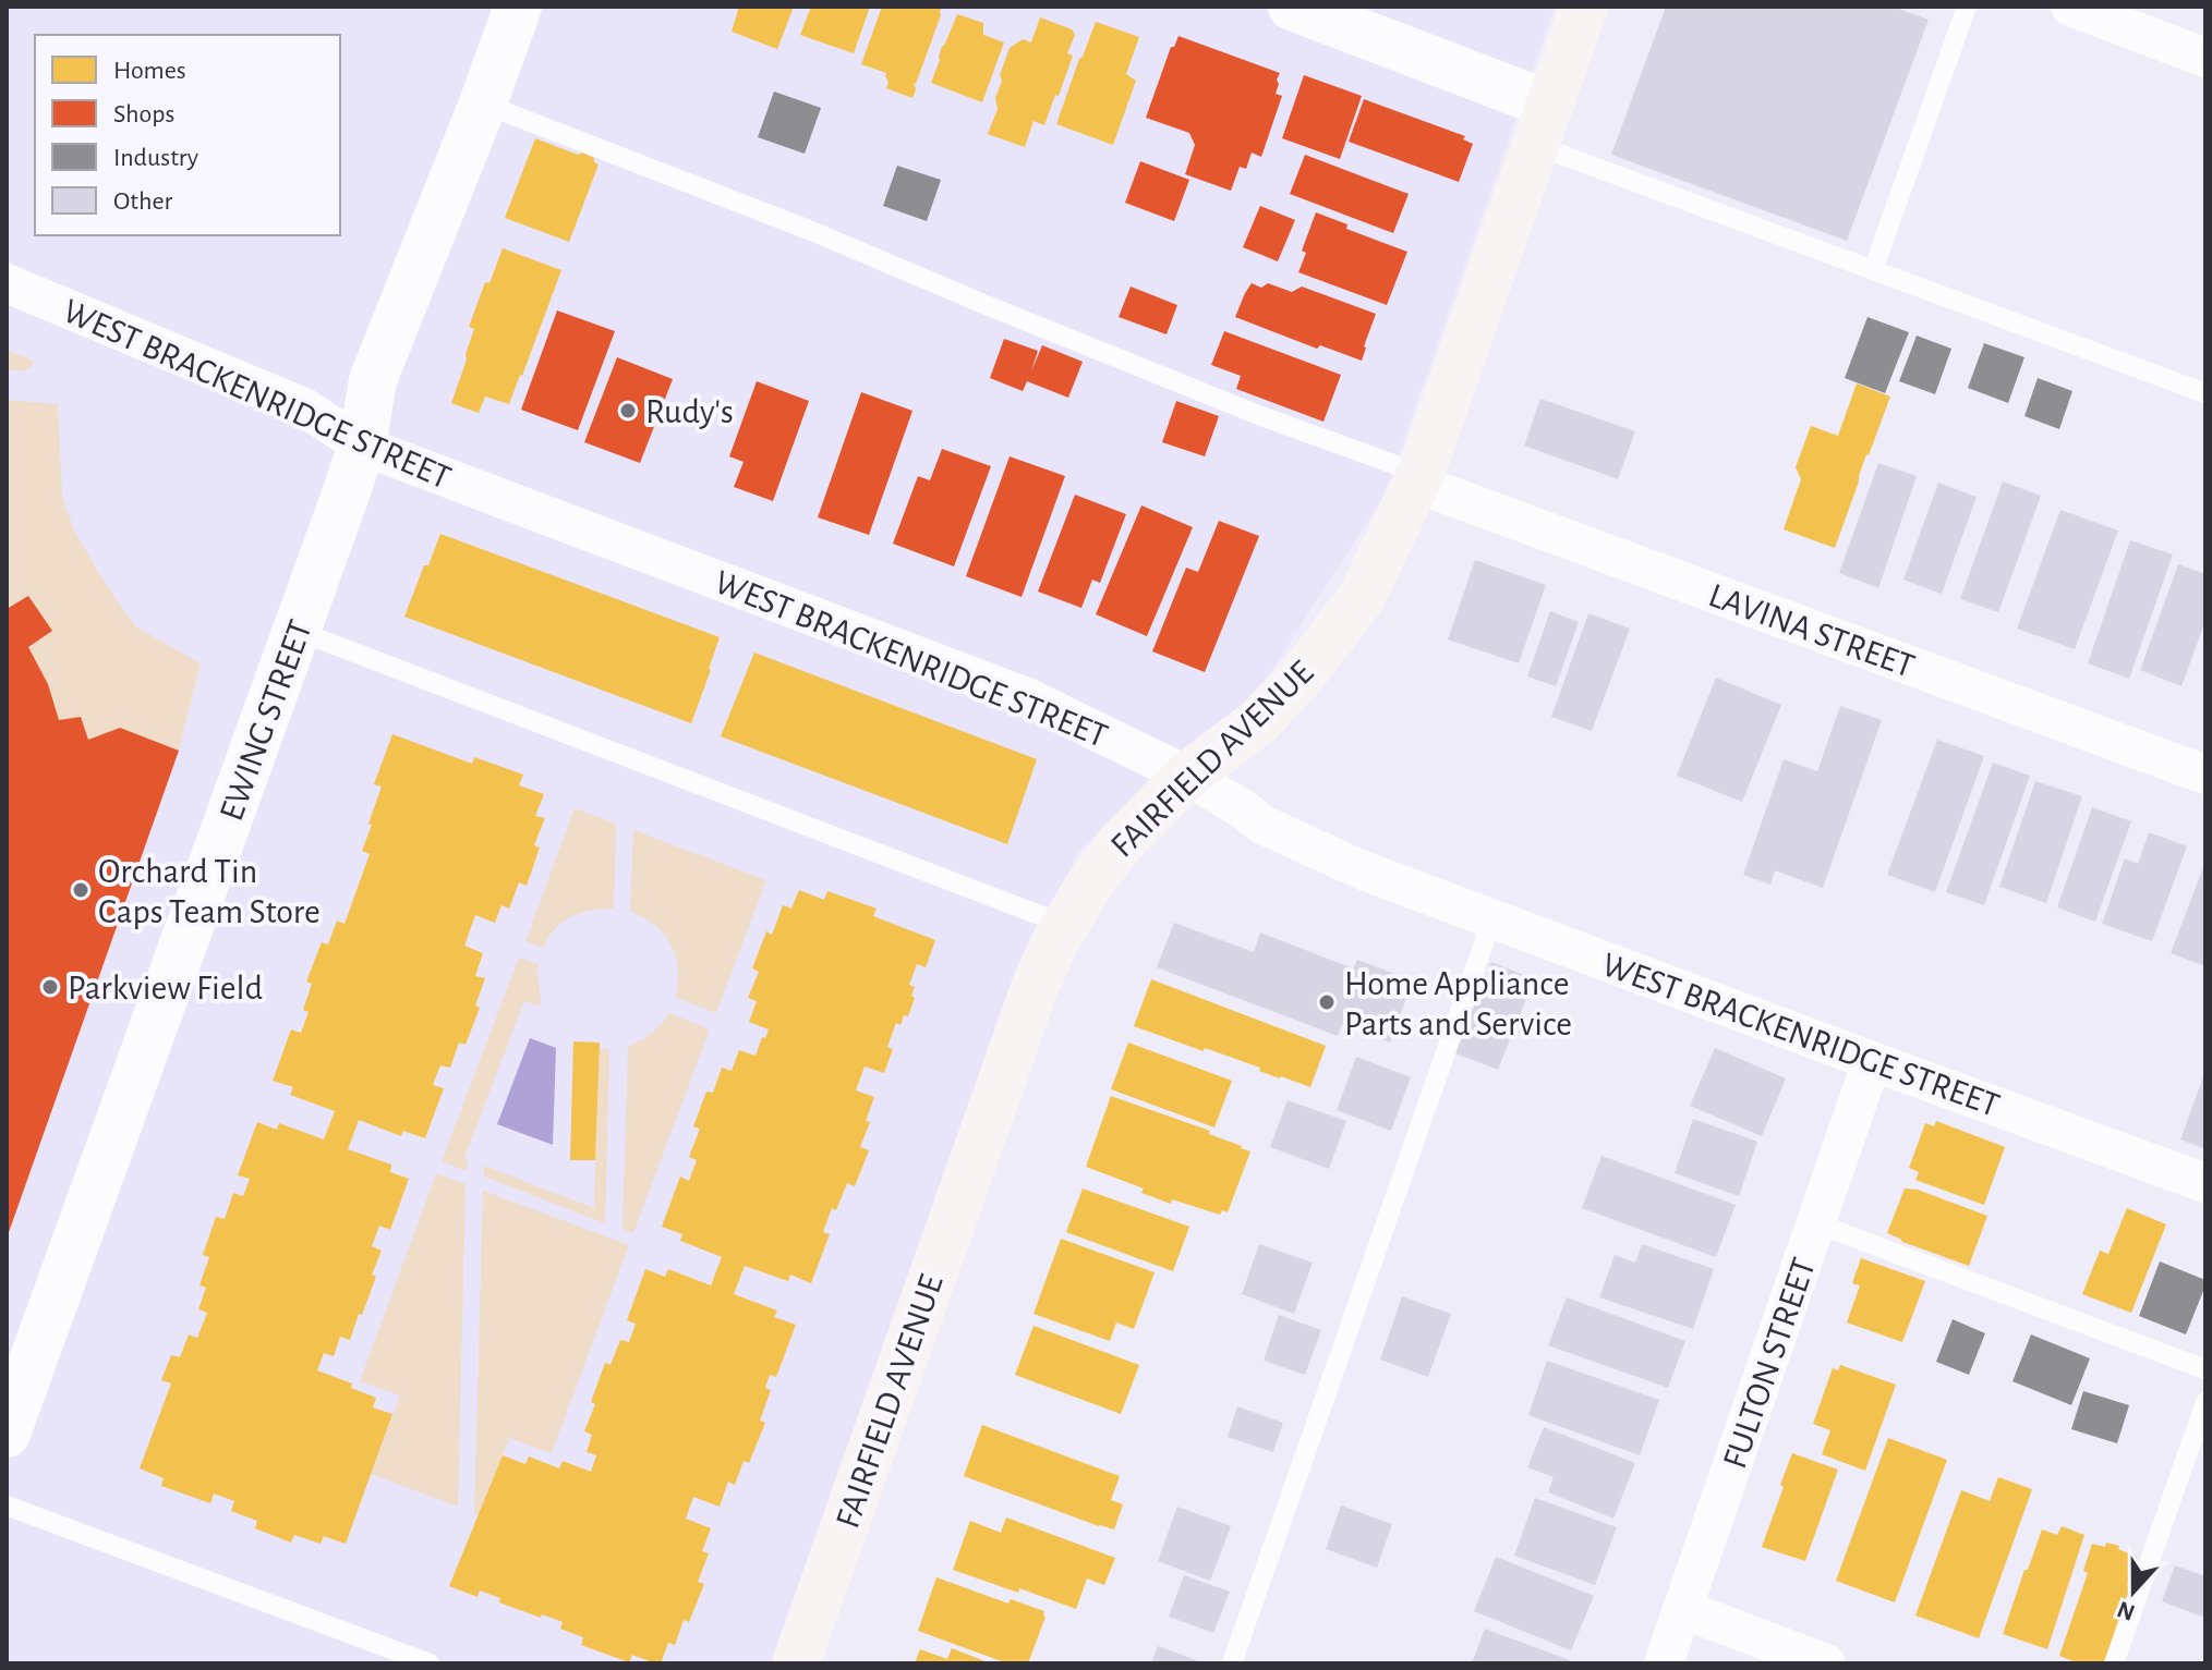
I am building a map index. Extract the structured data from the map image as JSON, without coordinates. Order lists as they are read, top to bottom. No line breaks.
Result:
{"streets":{"main road":["FAIRFIELD AVENUE"],"street":["WEST BRACKENRIDGE STREET","LAVINA STREET","EWING STREET","FULTON STREET"]},"crossings":[["WEST BRACKENRIDGE STREET","EWING STREET"],["WEST BRACKENRIDGE STREET","FAIRFIELD AVENUE"],["WEST BRACKENRIDGE STREET","FULTON STREET"],["LAVINA STREET","FAIRFIELD AVENUE"]],"places":["Rudy's","Orchard Tin Caps Team Store","Parkview Field","Home Appliance Parts and Service"],"legend":["Homes","Shops","Industry","Other"],"north":"bottom"}
